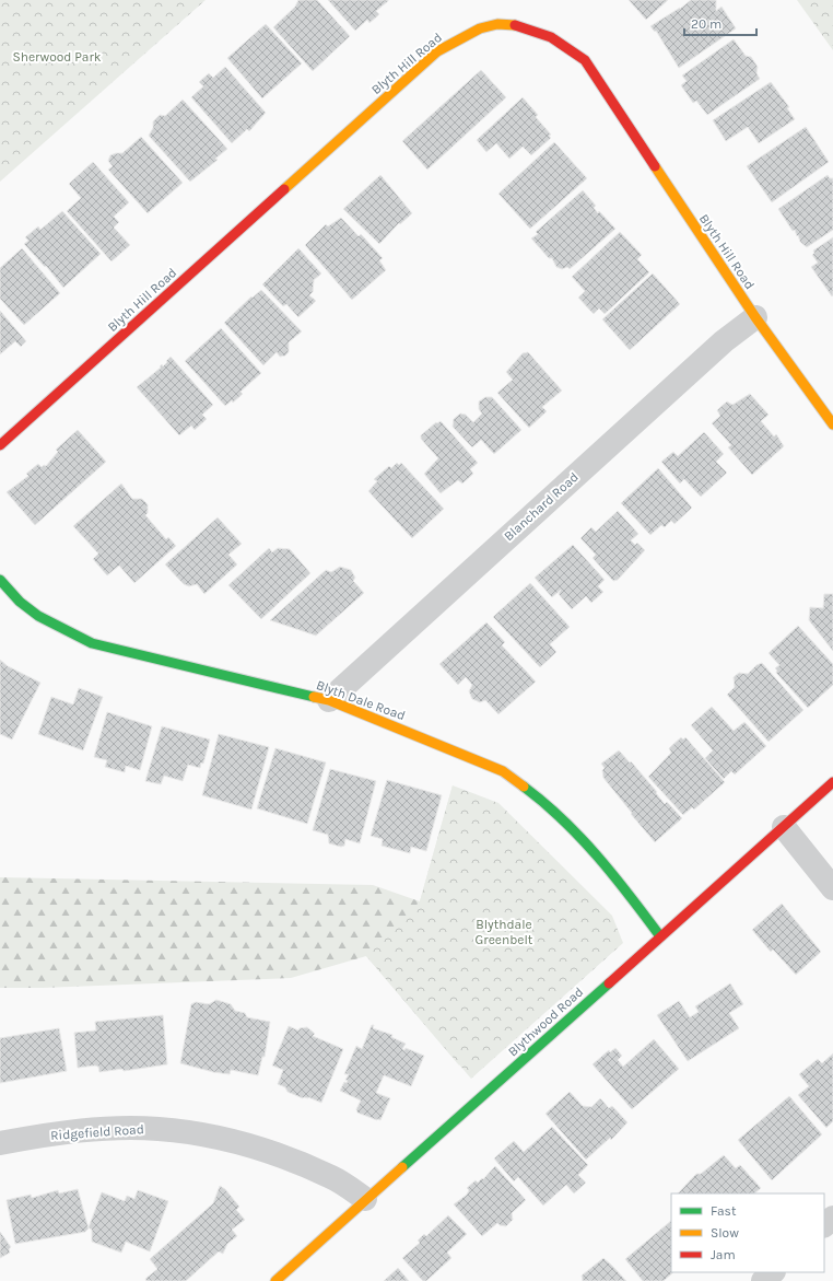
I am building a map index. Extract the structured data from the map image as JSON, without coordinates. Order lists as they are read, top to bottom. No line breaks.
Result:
{"streets":{"street":["Blyth Hill Road","Blanchard Road","Blyth Dale Road","Blythwood Road","Ridgefield Road"]},"crossings":[["Blyth Hill Road","Blanchard Road"],["Blanchard Road","Blyth Dale Road"],["Blyth Dale Road","Blythwood Road"],["Blythwood Road","Ridgefield Road"]],"parks":["Sherwood Park","Blythdale Greenbelt"],"legend":["Fast","Slow","Jam"],"scale_bar":"20 m"}
